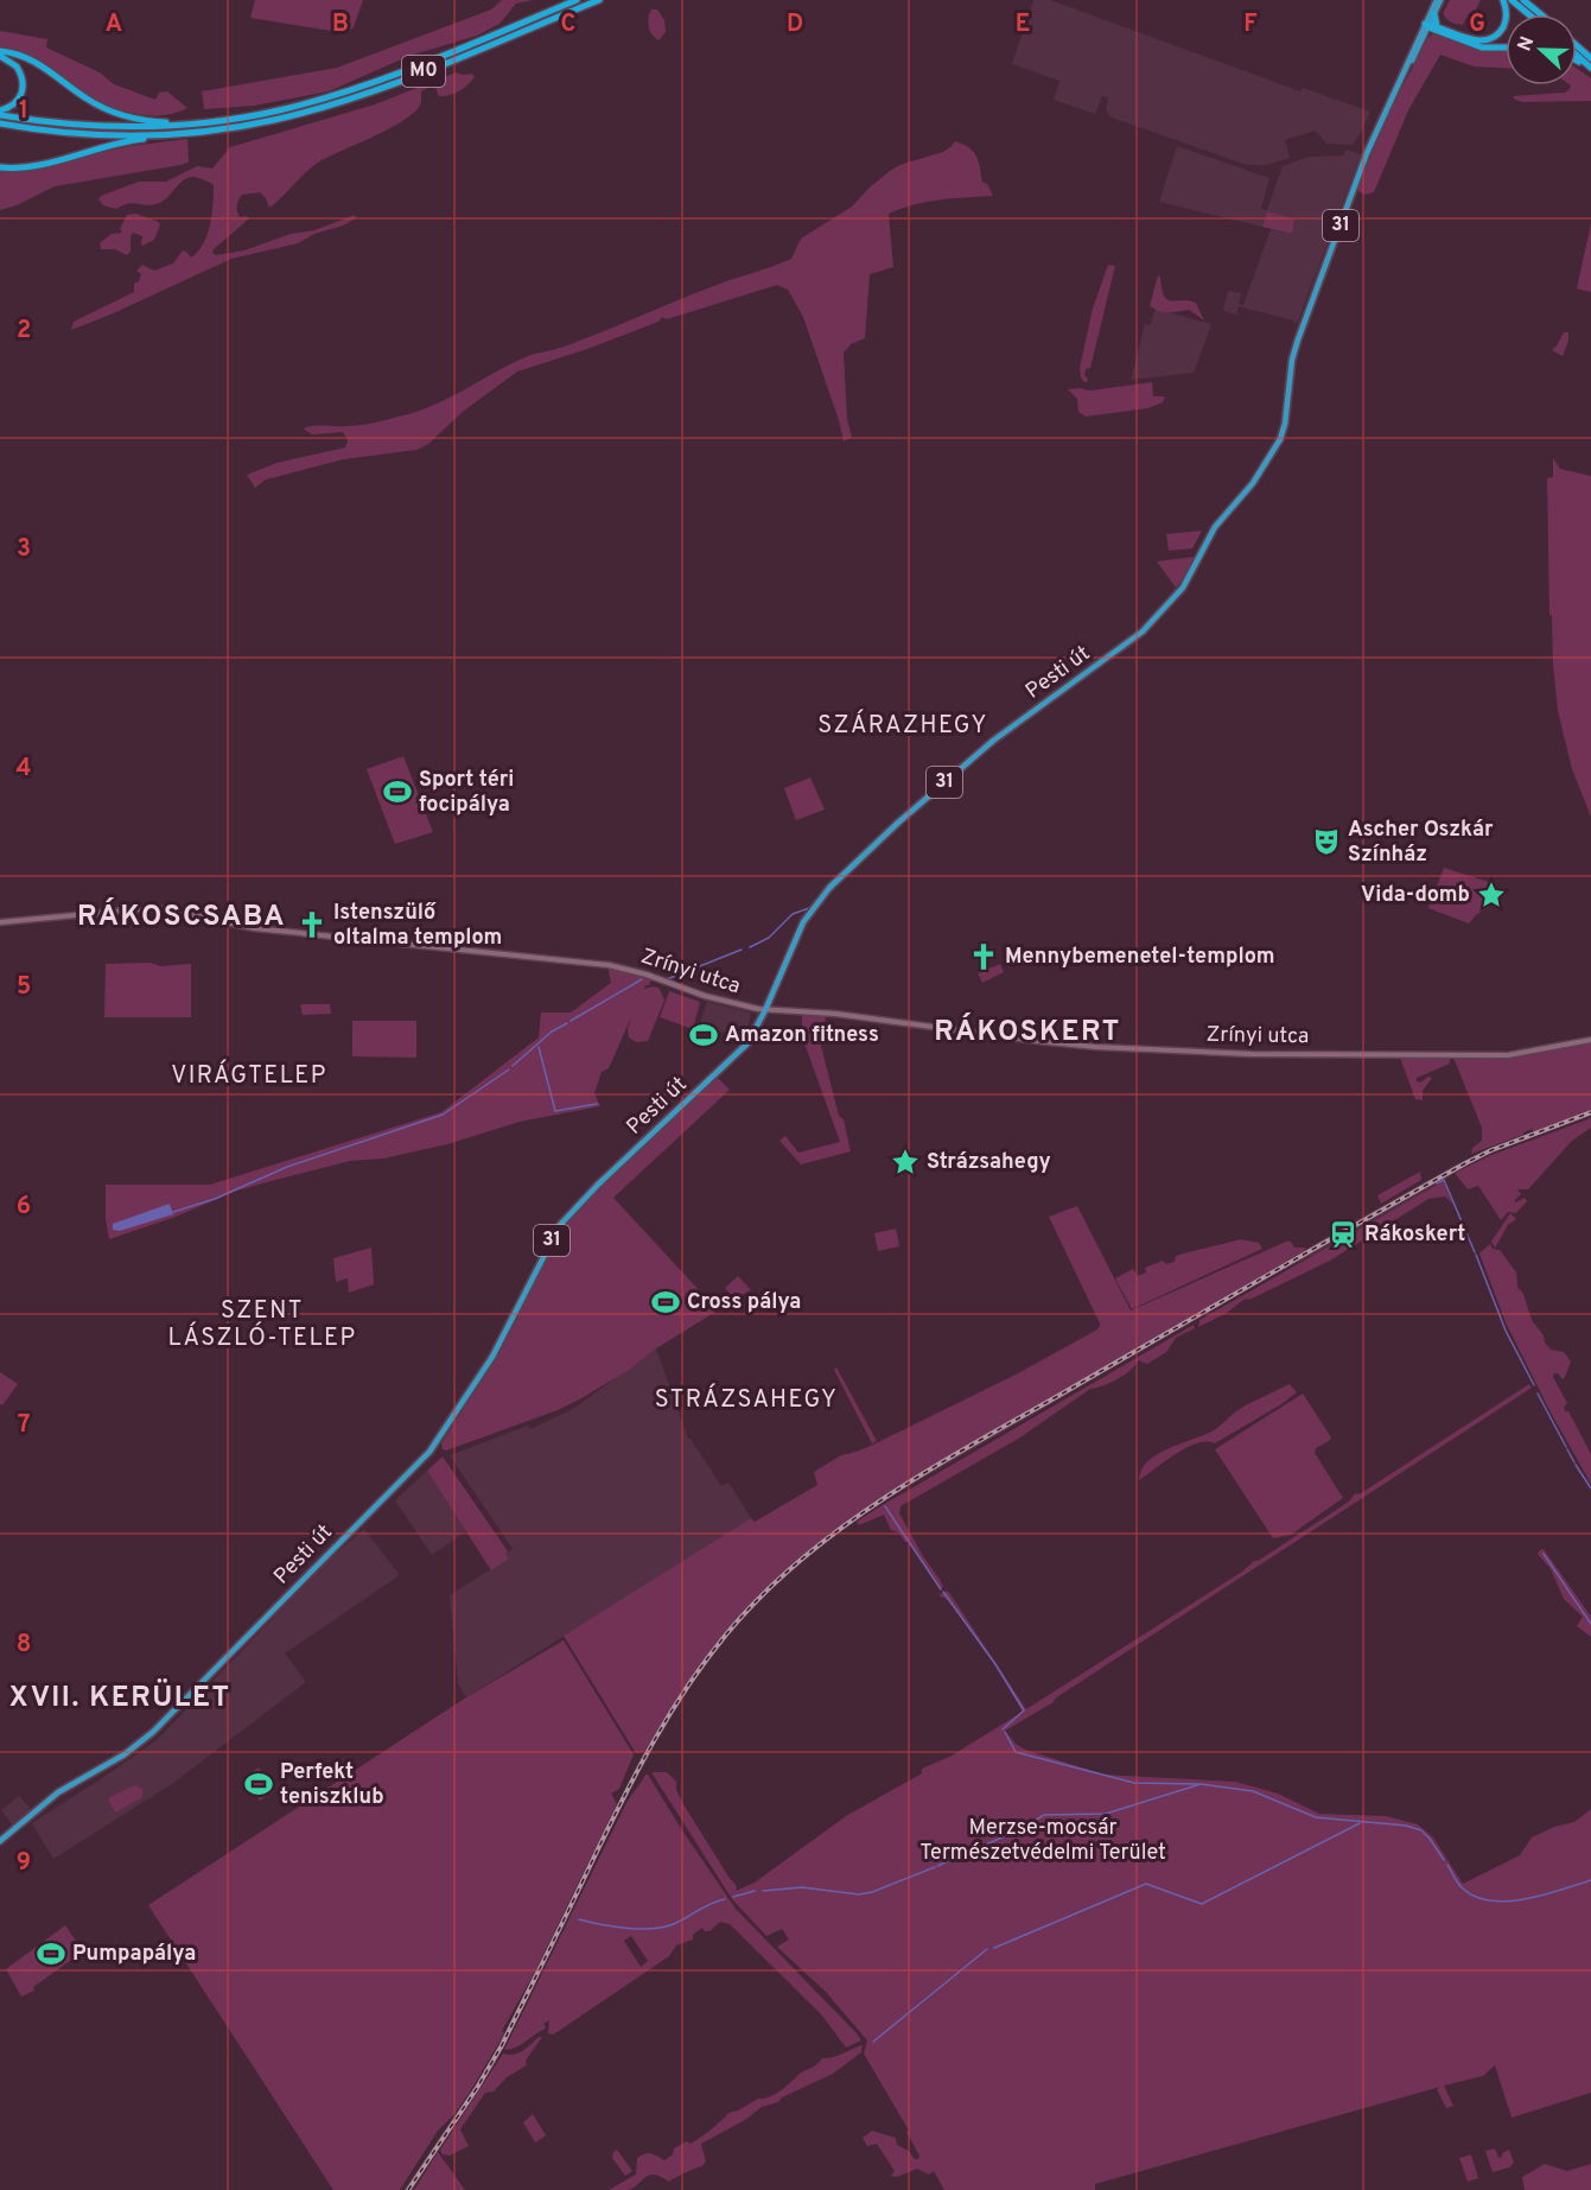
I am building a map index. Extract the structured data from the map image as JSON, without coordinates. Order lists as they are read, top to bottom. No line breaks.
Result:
{"streets":{"highway":["M0"],"main road":["31","Pesti út","Zrínyi utca"]},"crossings":[["31","Pesti út"],["Pesti út","Zrínyi utca"]],"districts":["SZÁRAZHEGY","RÁKOSCSABA","RÁKOSKERT","VIRÁGTELEP","SZENT LÁSZLÓ-TELEP","STRÁZSAHEGY","XVII. KERÜLET"],"parks":["Merzse-mocsár Természetvédelmi Terület"],"places":{"sports":["Sport téri focipálya","Amazon fitness","Cross pálya","Perfekt teniszklub","Pumpapálya"],"theatre":["Ascher Oszkár Színház"],"place":["Vida-domb","Strázsahegy"],"church":["Istenszülő oltalma templom","Mennybemenetel-templom"],"station":["Rákoskert"]},"north":"left","grid":{"columns":["A","B","C","D","E","F","G"],"rows":["1","2","3","4","5","6","7","8","9"]}}
